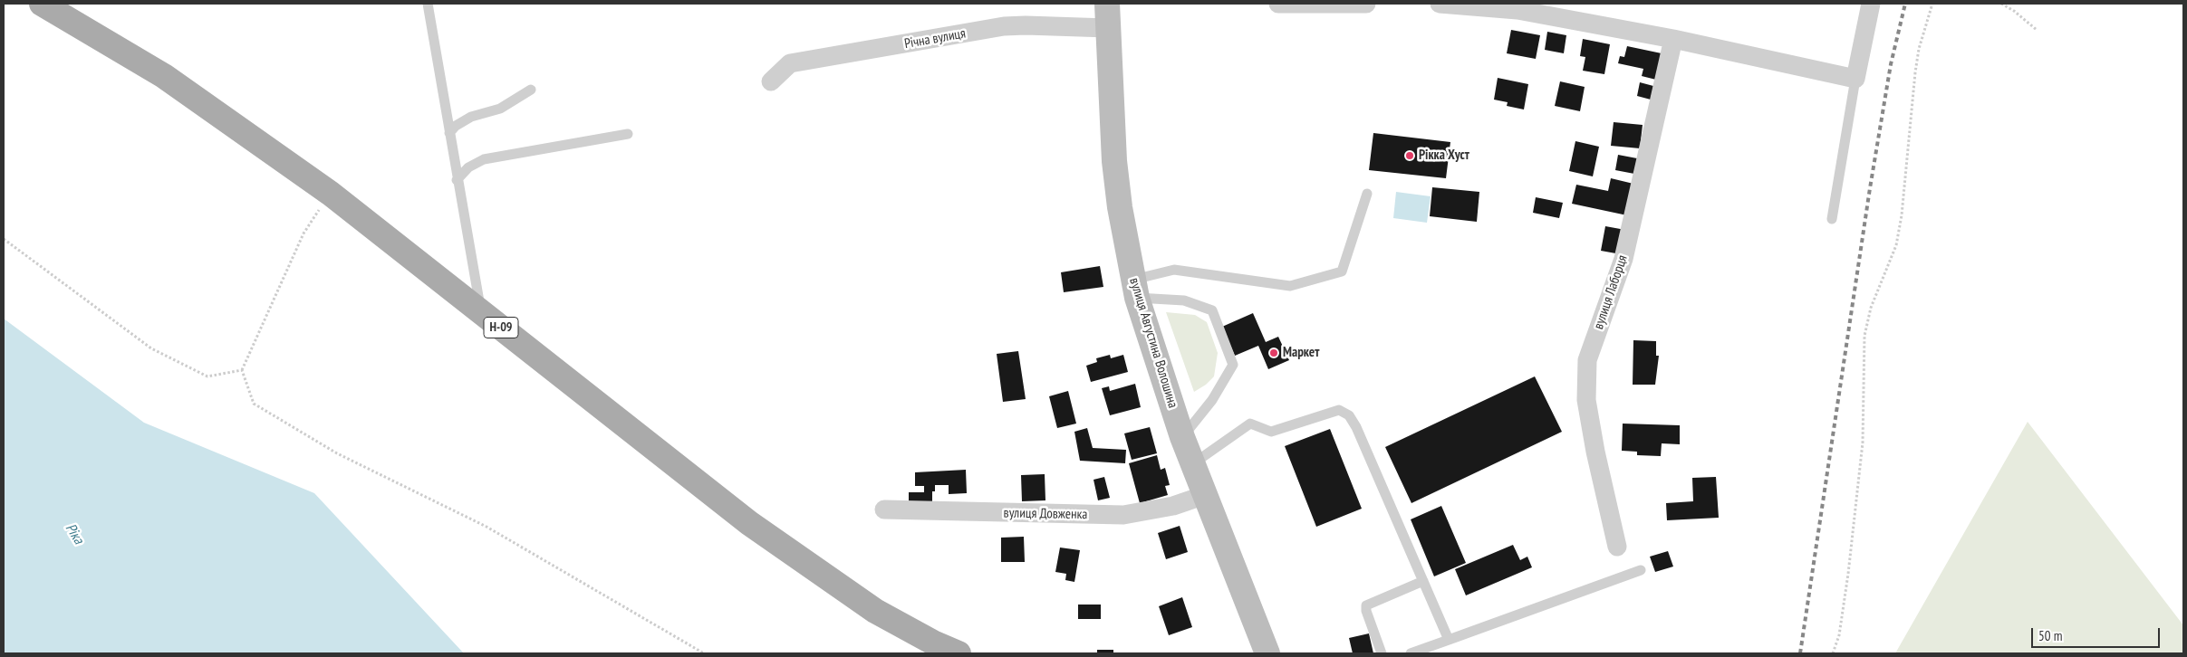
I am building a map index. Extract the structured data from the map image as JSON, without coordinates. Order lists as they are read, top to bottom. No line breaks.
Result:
{"streets":{"main road":["Н-09","вулиця Августина Волошина"],"street":["Річна вулиця","вулиця Лаборця","вулиця Довженка"]},"crossings":[["Річна вулиця","вулиця Августина Волошина"],["вулиця Августина Волошина","вулиця Довженка"]],"water":["Ріка"],"places":["Рікка Хуст","Маркет"],"scale_bar":"50 m"}
